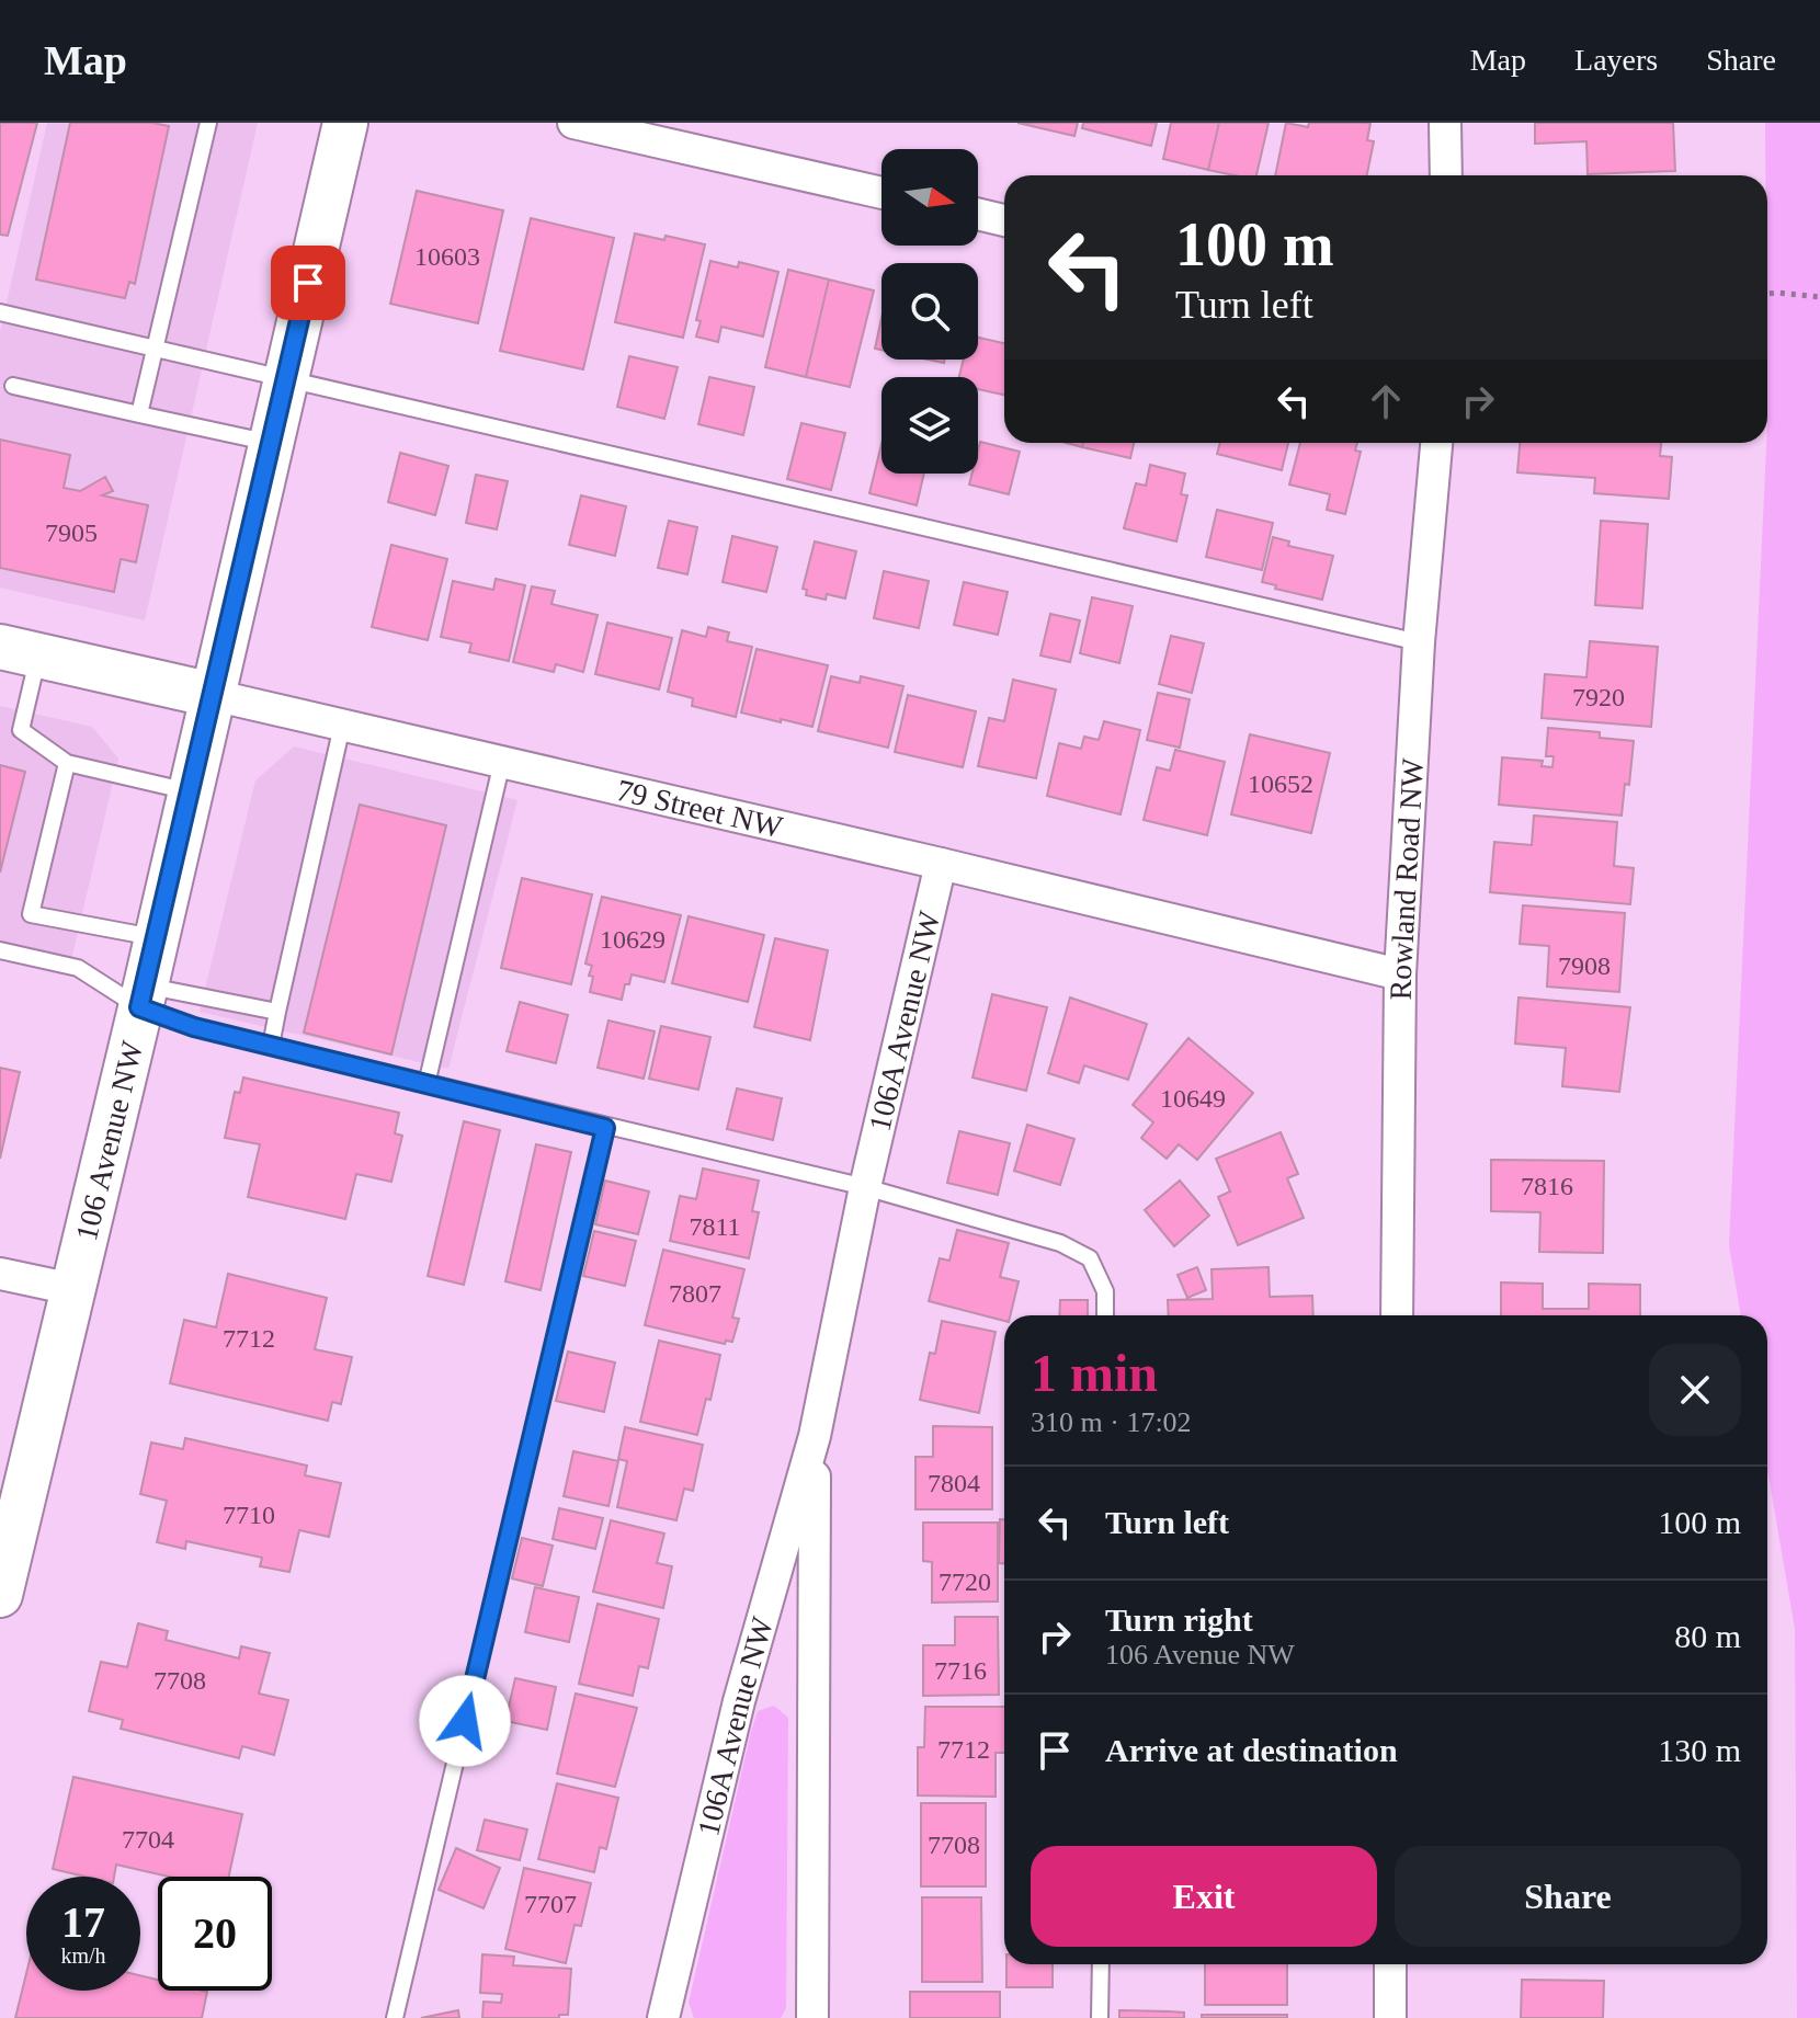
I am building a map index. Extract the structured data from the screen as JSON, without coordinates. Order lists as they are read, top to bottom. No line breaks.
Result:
{"streets":{"main road":["79 Street NW","106 Avenue NW"],"street":["Rowland Road NW","106A Avenue NW"]},"crossings":[["79 Street NW","Rowland Road NW"],["79 Street NW","106A Avenue NW"],["79 Street NW","106 Avenue NW"]],"house_numbers":["10603","7905","7920","10652","10629","7908","10649","7816","7811","7807","7712","7804","7710","7720","7716","7708","7712","7704","7708","7707"],"north":"right","page":{"header":"Map","nav":["Map","Layers","Share"],"turn":["100 m","Turn left"],"heading":["1 min","310 m · 17:02"],"list":[{"name":"Turn left","value":"100 m"},{"name":"Turn right","note":"106 Avenue NW","value":"80 m"},{"name":"Arrive at destination","value":"130 m"}],"buttons":["Exit","Share"],"speed":"17 km/h","limit":"20"}}
